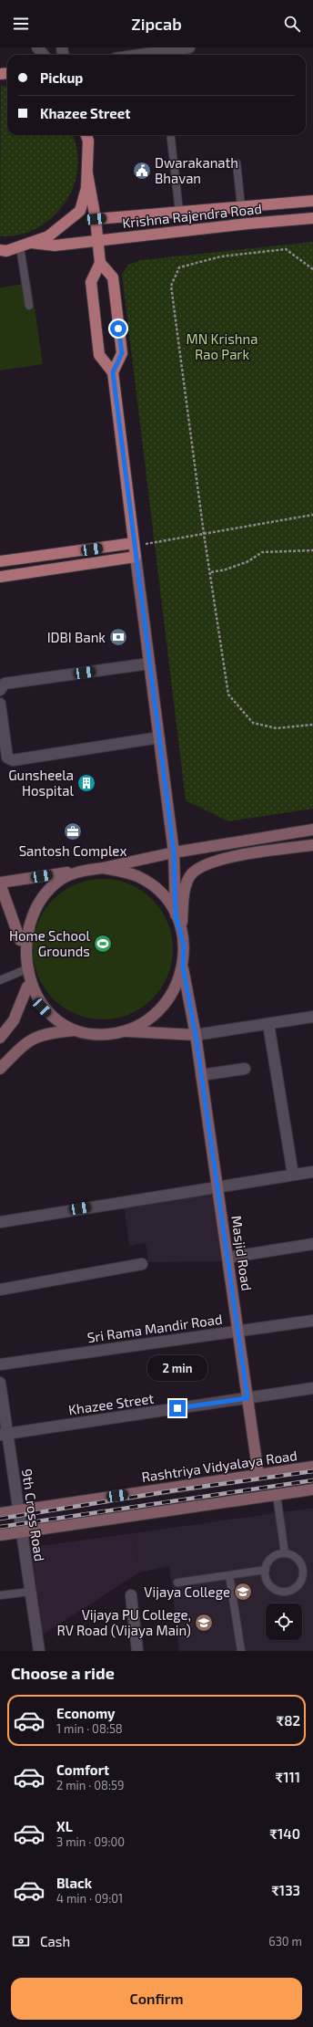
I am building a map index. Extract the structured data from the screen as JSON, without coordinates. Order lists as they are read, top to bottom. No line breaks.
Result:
{"streets":{"main road":["Krishna Rajendra Road","Masjid Road","Rashtriya Vidyalaya Road"],"street":["Sri Rama Mandir Road","Khazee Street","9th Cross Road"]},"crossings":[["Masjid Road","Sri Rama Mandir Road"],["Masjid Road","Khazee Street"],["Masjid Road","Rashtriya Vidyalaya Road"],["Khazee Street","9th Cross Road"],["Rashtriya Vidyalaya Road","9th Cross Road"]],"parks":["MN Krishna Rao Park"],"places":{"public building":["Dwarakanath Bhavan"],"bank":["IDBI Bank"],"building":["Gunsheela Hospital"],"office":["Santosh Complex"],"sports":["Home School Grounds"],"school or university":["Vijaya College","Vijaya PU College, RV Road (Vijaya Main)"]},"page":{"header":"Zipcab","banner":["Pickup","Khazee Street"],"bubble":"2 min","heading":"Choose a ride","list":[{"name":"Economy","note":"1 min · 08:58","value":"₹82"},{"name":"Comfort","note":"2 min · 08:59","value":"₹111"},{"name":"XL","note":"3 min · 09:00","value":"₹140"},{"name":"Black","note":"4 min · 09:01","value":"₹133"}],"pay":["Cash","630 m"],"buttons":"Confirm"}}
